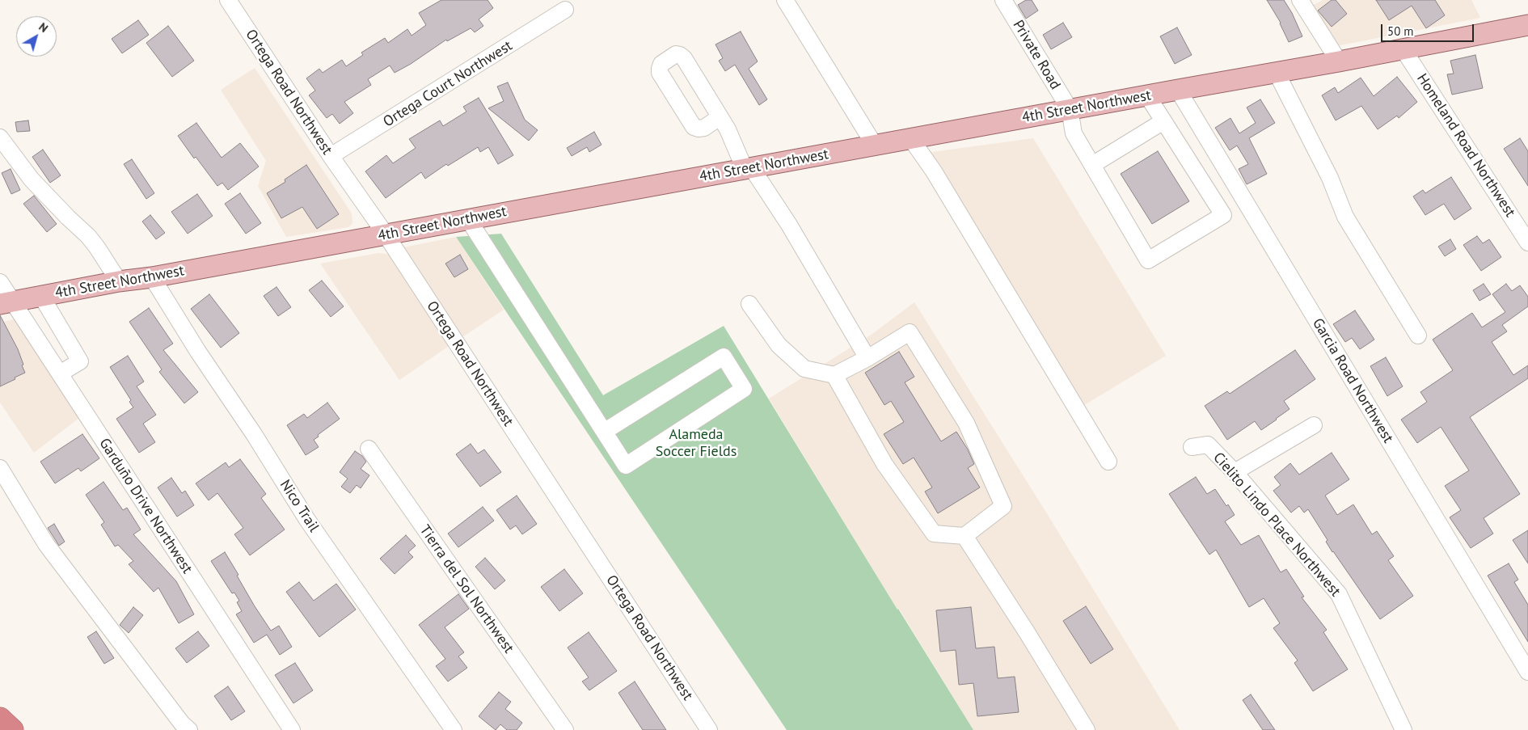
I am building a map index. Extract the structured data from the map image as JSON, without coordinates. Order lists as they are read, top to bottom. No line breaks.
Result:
{"streets":{"main road":["4th Street Northwest"],"street":["Private Road","Ortega Court Northwest","Ortega Road Northwest","Homeland Road Northwest","Garcia Road Northwest","Garduño Drive Northwest","Nico Trail","Cielito Lindo Place Northwest","Tierra del Sol Northwest"]},"crossings":[["Private Road","4th Street Northwest"],["Ortega Court Northwest","Ortega Road Northwest"],["Ortega Road Northwest","4th Street Northwest"],["4th Street Northwest","Homeland Road Northwest"],["4th Street Northwest","Garcia Road Northwest"],["4th Street Northwest","Garduño Drive Northwest"],["4th Street Northwest","Nico Trail"]],"parks":["Alameda Soccer Fields"],"scale_bar":"50 m","north":"top right"}
